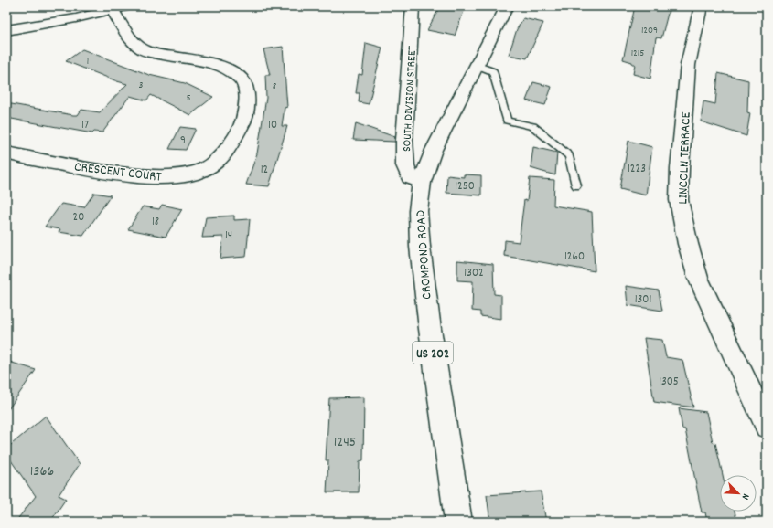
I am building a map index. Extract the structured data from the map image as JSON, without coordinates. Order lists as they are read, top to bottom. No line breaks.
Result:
{"streets":{"street":["SOUTH DIVISION STREET","LINCOLN TERRACE","CRESCENT COURT","CROMPOND ROAD","US 202"]},"crossings":[["SOUTH DIVISION STREET","CROMPOND ROAD"]],"house_numbers":["1209","1215","1","3","8","5","17","10","9","1223","12","1250","20","18","14","1260","1302","1301","1305","1245","1366"],"north":"bottom right"}
